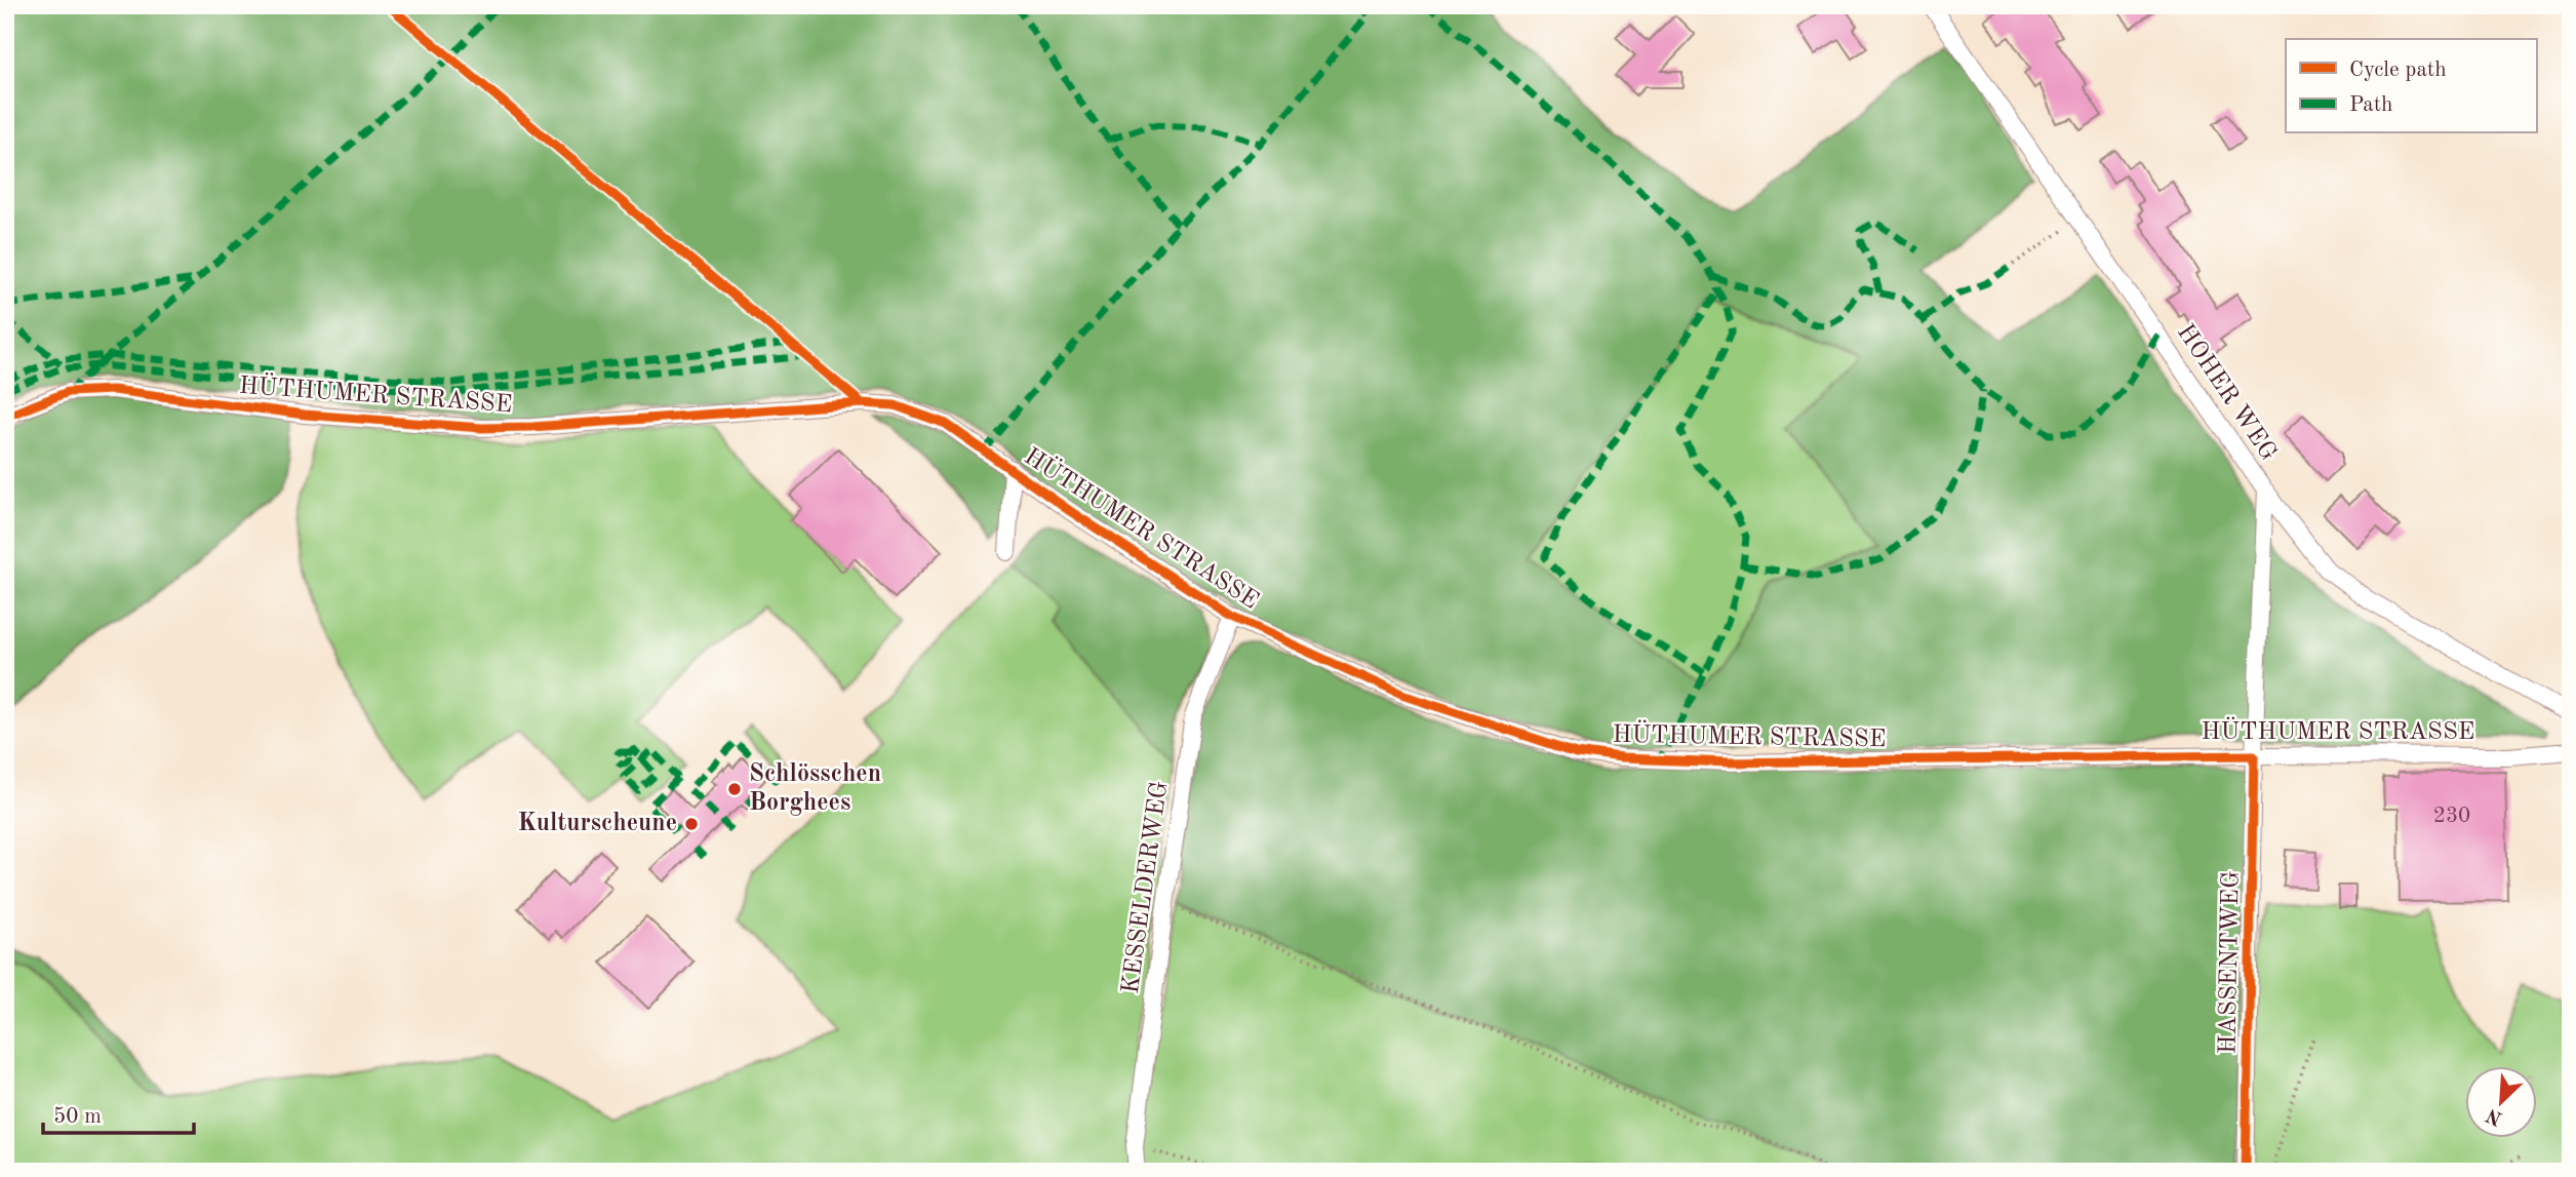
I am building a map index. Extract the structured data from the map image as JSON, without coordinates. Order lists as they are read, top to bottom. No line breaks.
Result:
{"streets":{"street":["HOHER WEG","HÜTHUMER STRASSE","KESSELDERWEG","HASSENTWEG"]},"crossings":[["HOHER WEG","HASSENTWEG"],["HÜTHUMER STRASSE","KESSELDERWEG"],["HÜTHUMER STRASSE","HASSENTWEG"]],"places":["Schlösschen Borghees","Kulturscheune"],"house_numbers":["230"],"legend":["Cycle path","Path"],"scale_bar":"50 m","north":"bottom left"}
